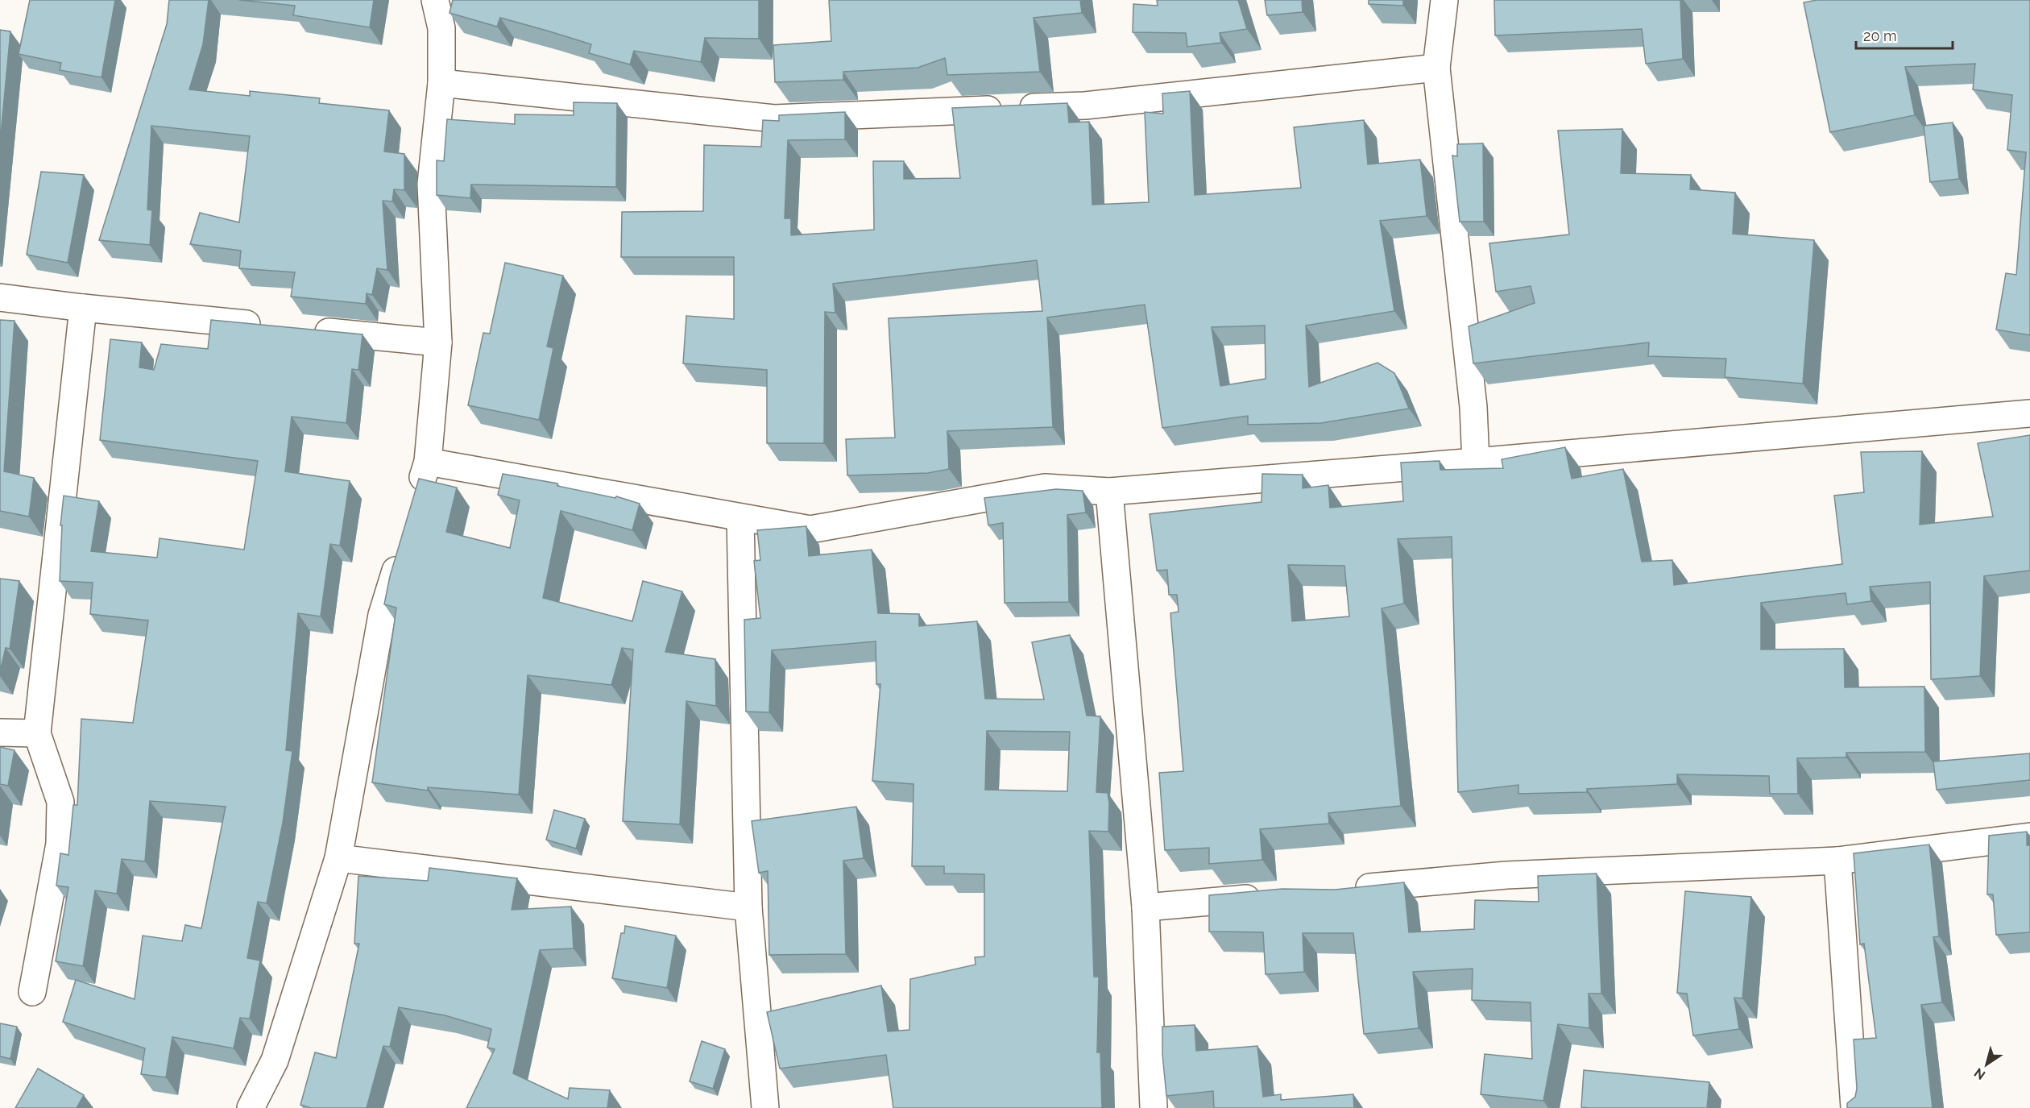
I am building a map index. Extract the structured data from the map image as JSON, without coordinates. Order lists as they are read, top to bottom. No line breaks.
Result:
{"scale_bar":"20 m","north":"bottom left"}
